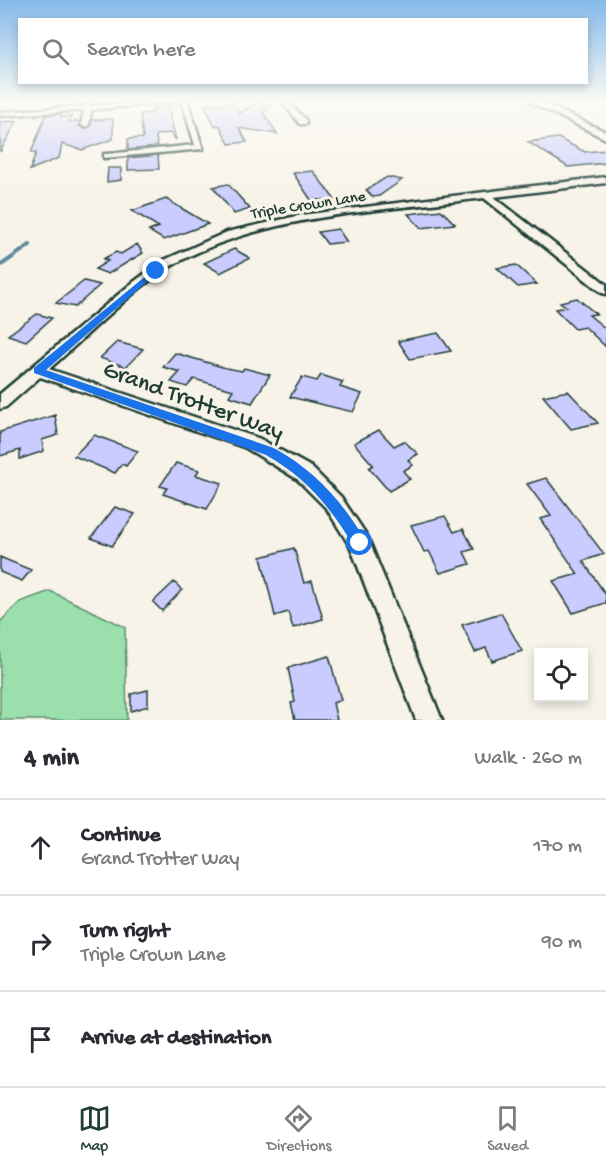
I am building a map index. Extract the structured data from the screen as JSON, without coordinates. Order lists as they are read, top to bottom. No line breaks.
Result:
{"streets":{"street":["Triple Crown Lane","Grand Trotter Way"]},"crossings":[["Triple Crown Lane","Grand Trotter Way"]],"page":{"search":"Search here","heading":["4 min","Walk · 260 m"],"list":[["Continue","Grand Trotter Way","170 m"],["Turn right","Triple Crown Lane","90 m"],"Arrive at destination"],"nav":["Map","Directions","Saved"]}}
